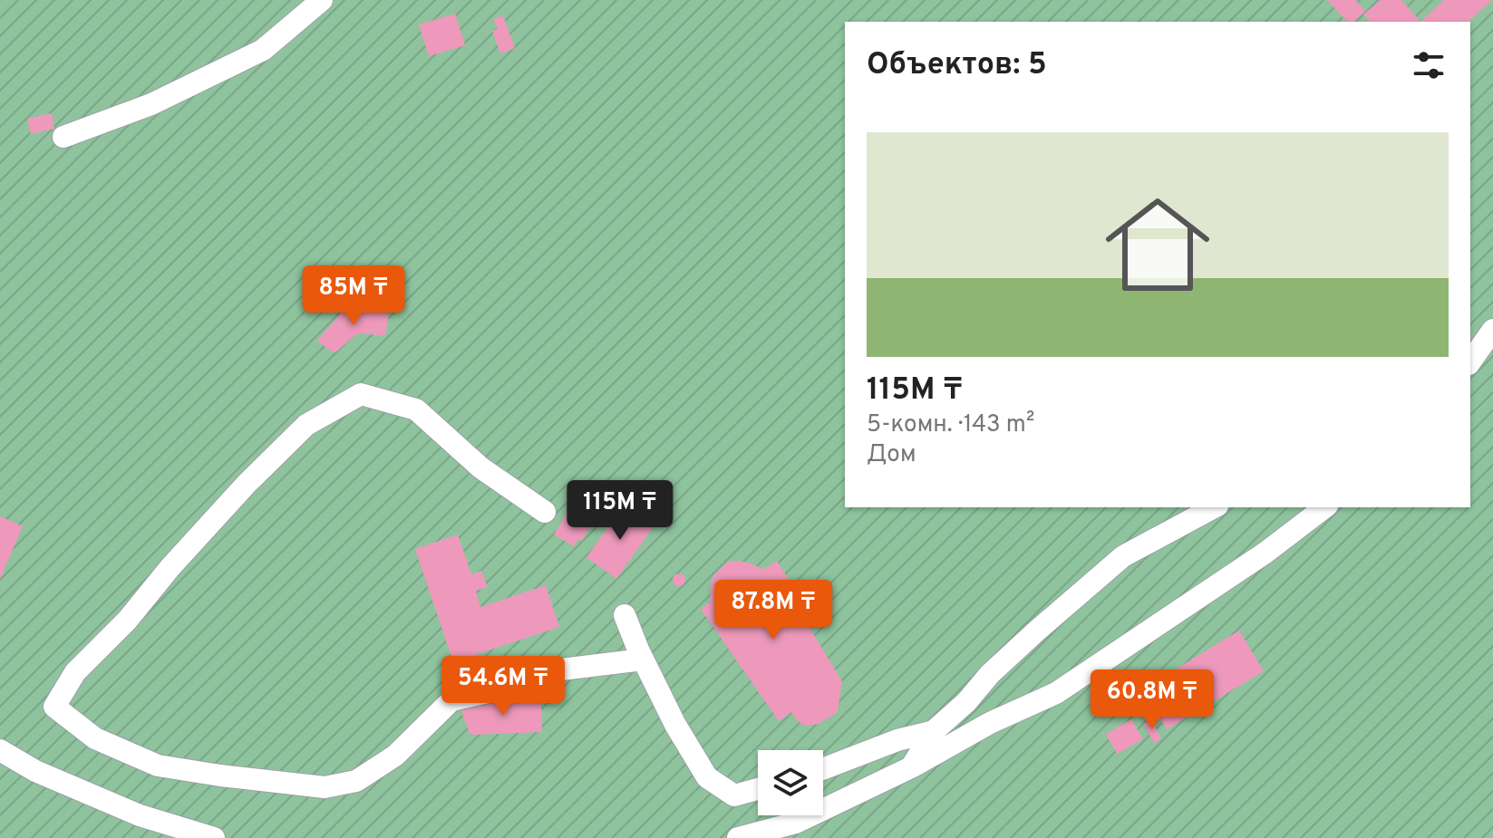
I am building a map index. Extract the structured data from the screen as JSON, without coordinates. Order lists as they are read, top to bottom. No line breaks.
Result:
{"page":{"heading":"Объектов: 5","list":[{"name":"115M ₸","note":"5-комн. · 143 m² · Дом"}],"price":["85M ₸","115M ₸","87.8M ₸","54.6M ₸","60.8M ₸"]}}
